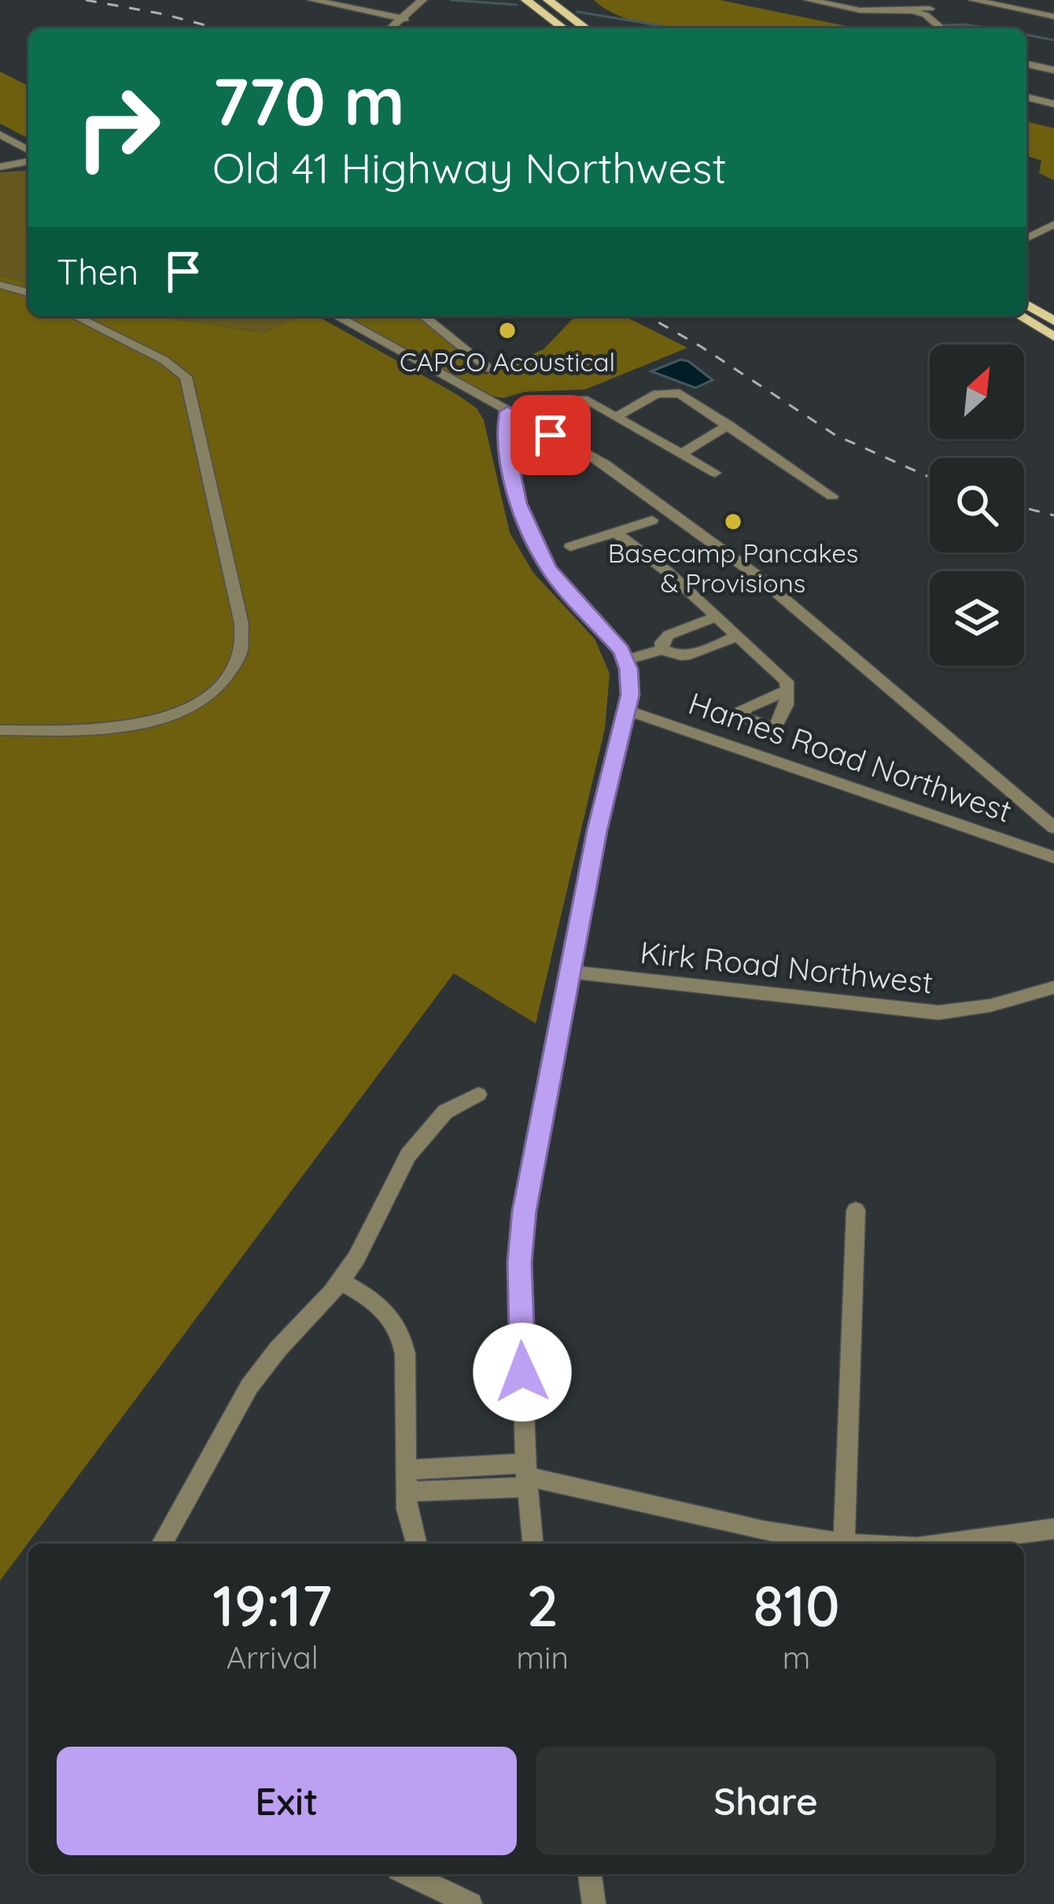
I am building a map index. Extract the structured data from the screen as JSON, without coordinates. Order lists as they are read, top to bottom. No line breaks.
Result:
{"streets":{"street":["Hames Road Northwest","Kirk Road Northwest"]},"places":["CAPCO Acoustical","Basecamp Pancakes & Provisions"],"north":"top right","page":{"turn":["770 m","Old 41 Highway Northwest"],"then":"Then","eta":["19:17","Arrival","2","min","810","m"],"buttons":["Exit","Share"]}}
